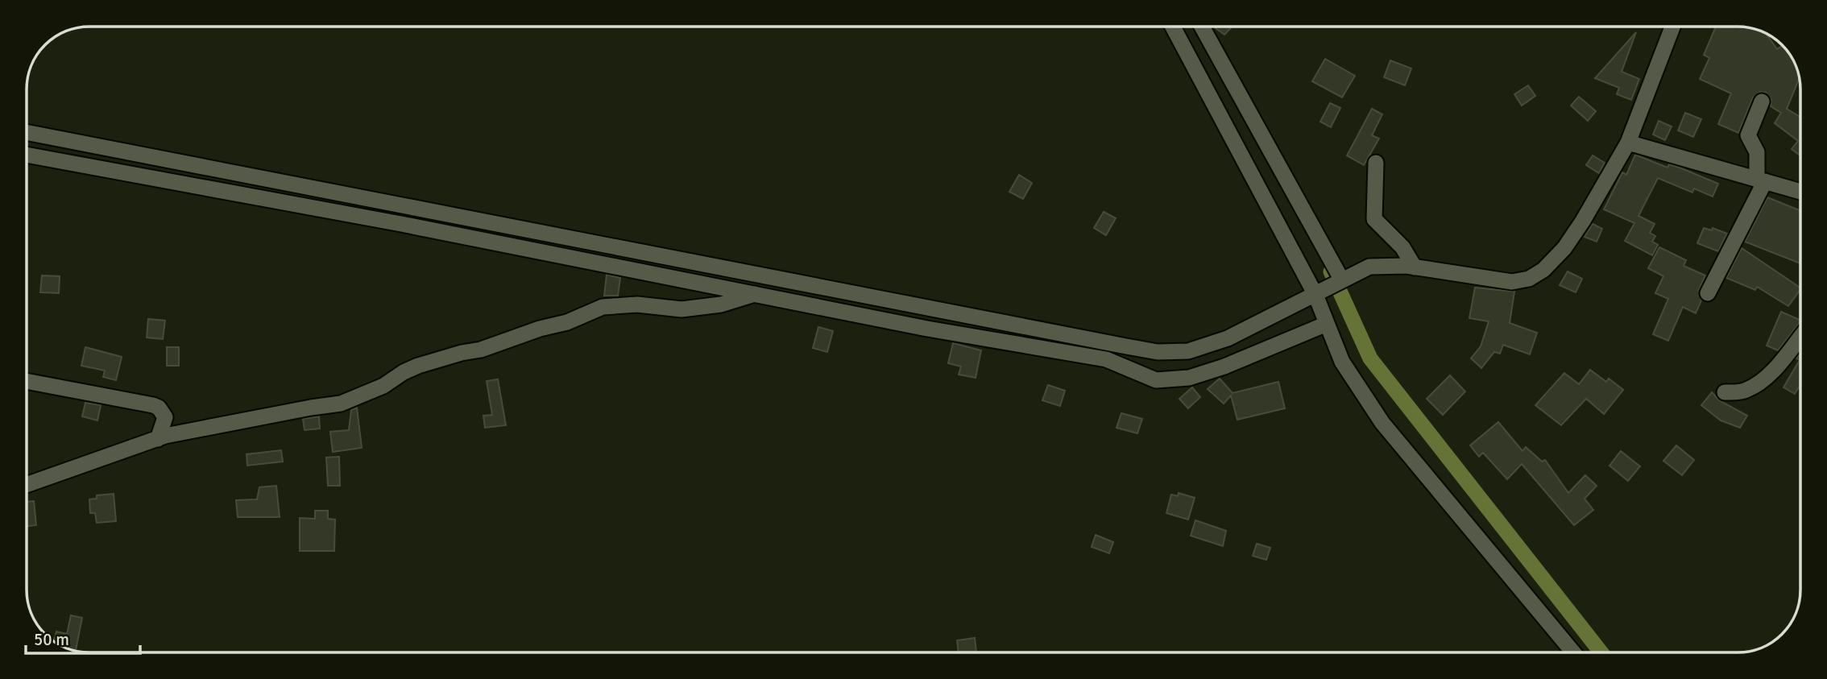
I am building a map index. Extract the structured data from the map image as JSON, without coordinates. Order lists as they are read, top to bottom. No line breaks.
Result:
{"scale_bar":"50 m"}
